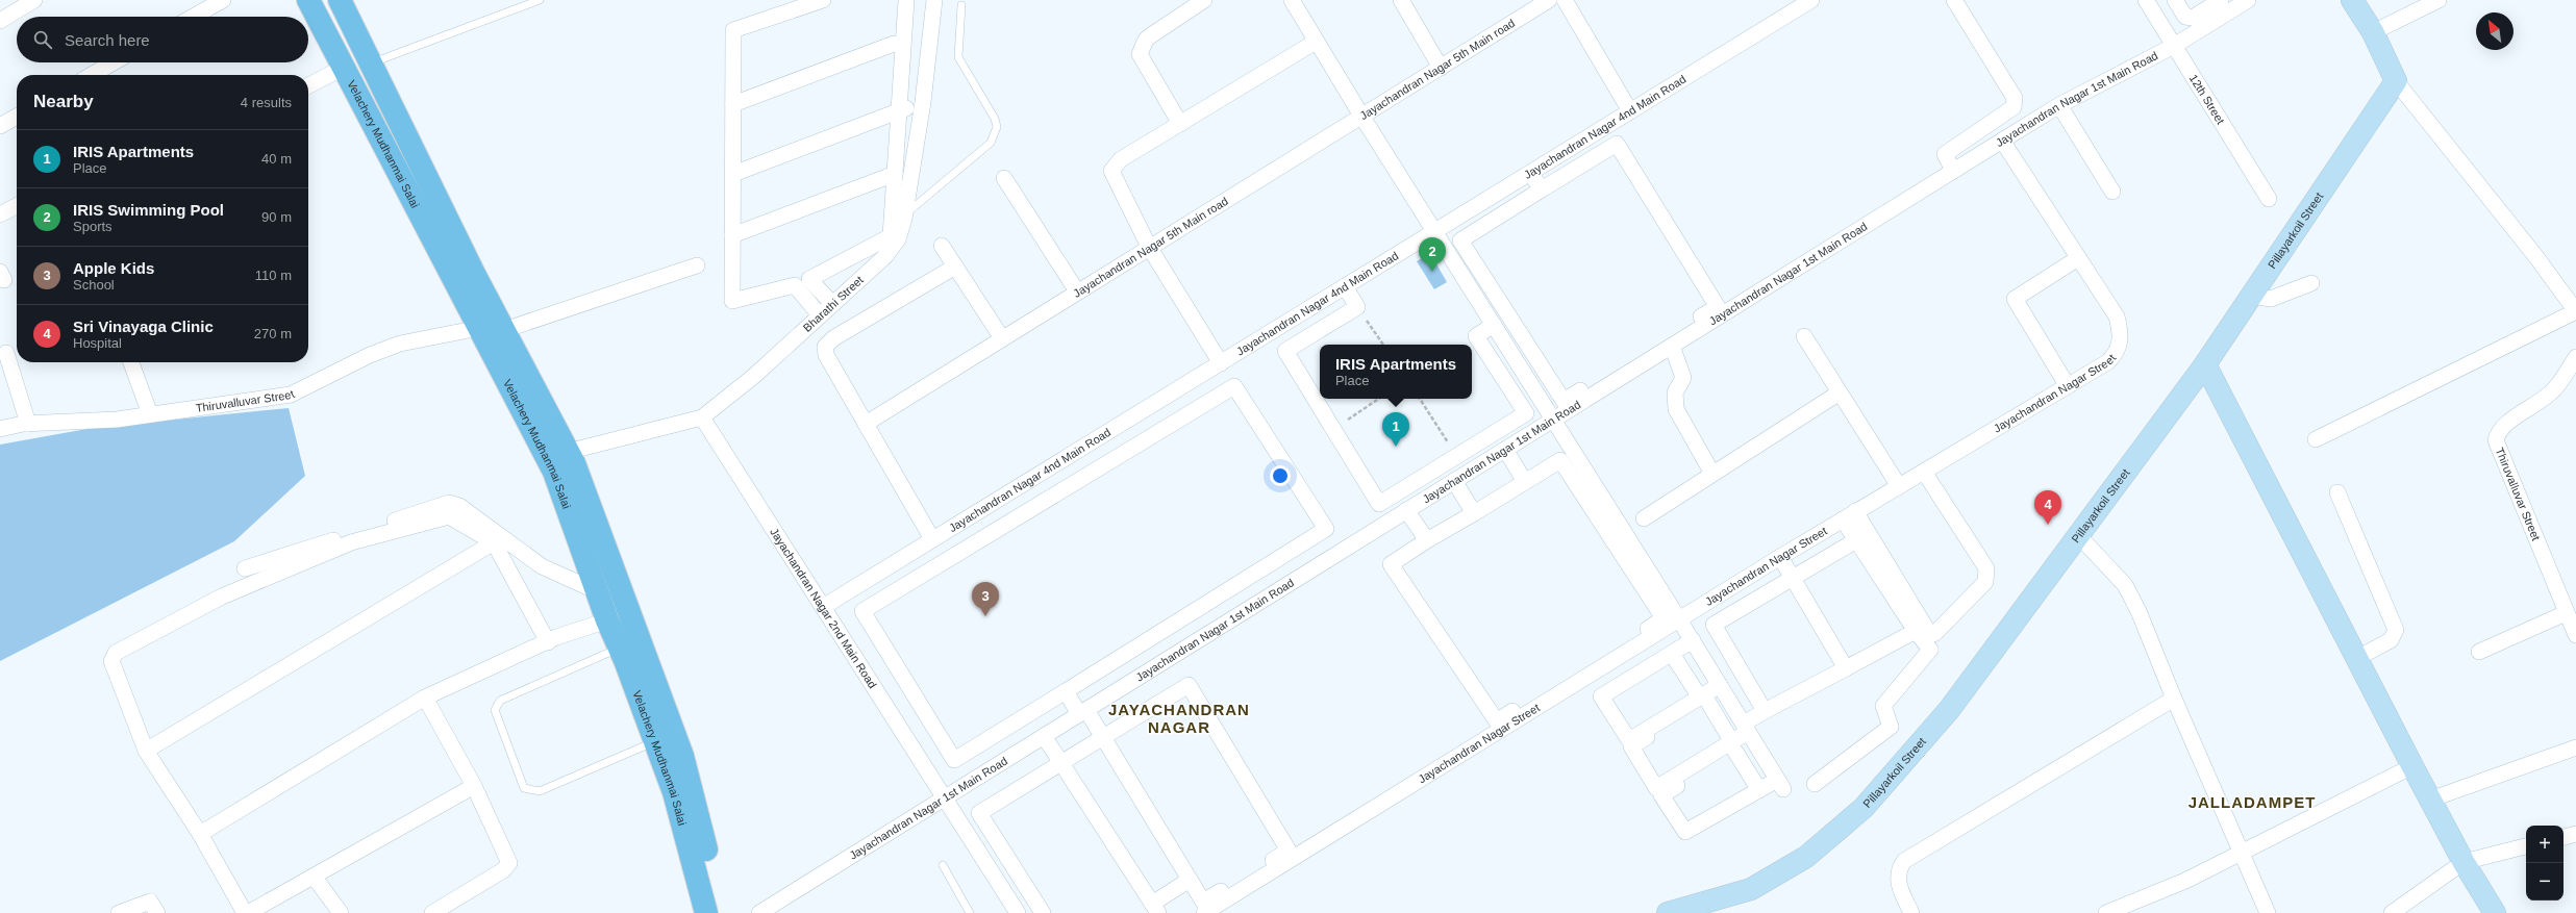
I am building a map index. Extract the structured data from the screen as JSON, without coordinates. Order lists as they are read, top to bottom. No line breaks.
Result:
{"streets":{"main road":["Velachery Mudhanmai Salai"],"street":["Jayachandran Nagar 5th Main road","12th Street","Jayachandran Nagar 1st Main Road","Jayachandran Nagar 4nd Main Road","Pillayarkoil Street","Bharathi Street","Jayachandran Nagar Street","Thiruvalluvar Street","Jayachandran Nagar 2nd Main Road"]},"crossings":[["12th Street","Jayachandran Nagar 1st Main Road"],["Jayachandran Nagar 1st Main Road","Jayachandran Nagar Street"],["Jayachandran Nagar 1st Main Road","Jayachandran Nagar 2nd Main Road"],["Jayachandran Nagar 4nd Main Road","Jayachandran Nagar 2nd Main Road"],["Velachery Mudhanmai Salai","Bharathi Street"],["Velachery Mudhanmai Salai","Thiruvalluvar Street"],["Bharathi Street","Jayachandran Nagar 2nd Main Road"]],"districts":["JAYACHANDRAN NAGAR","JALLADAMPET"],"north":"top left","page":{"search":"Search here","heading":["Nearby","4 results"],"list":[{"mark":"1","name":"IRIS Apartments","note":"Place","value":"40 m"},{"mark":"2","name":"IRIS Swimming Pool","note":"Sports","value":"90 m"},{"mark":"3","name":"Apple Kids","note":"School","value":"110 m"},{"mark":"4","name":"Sri Vinayaga Clinic","note":"Hospital","value":"270 m"}],"pins":["2","1","4","3"],"popup":["IRIS Apartments","Place"],"map_buttons":["+","−"]}}
